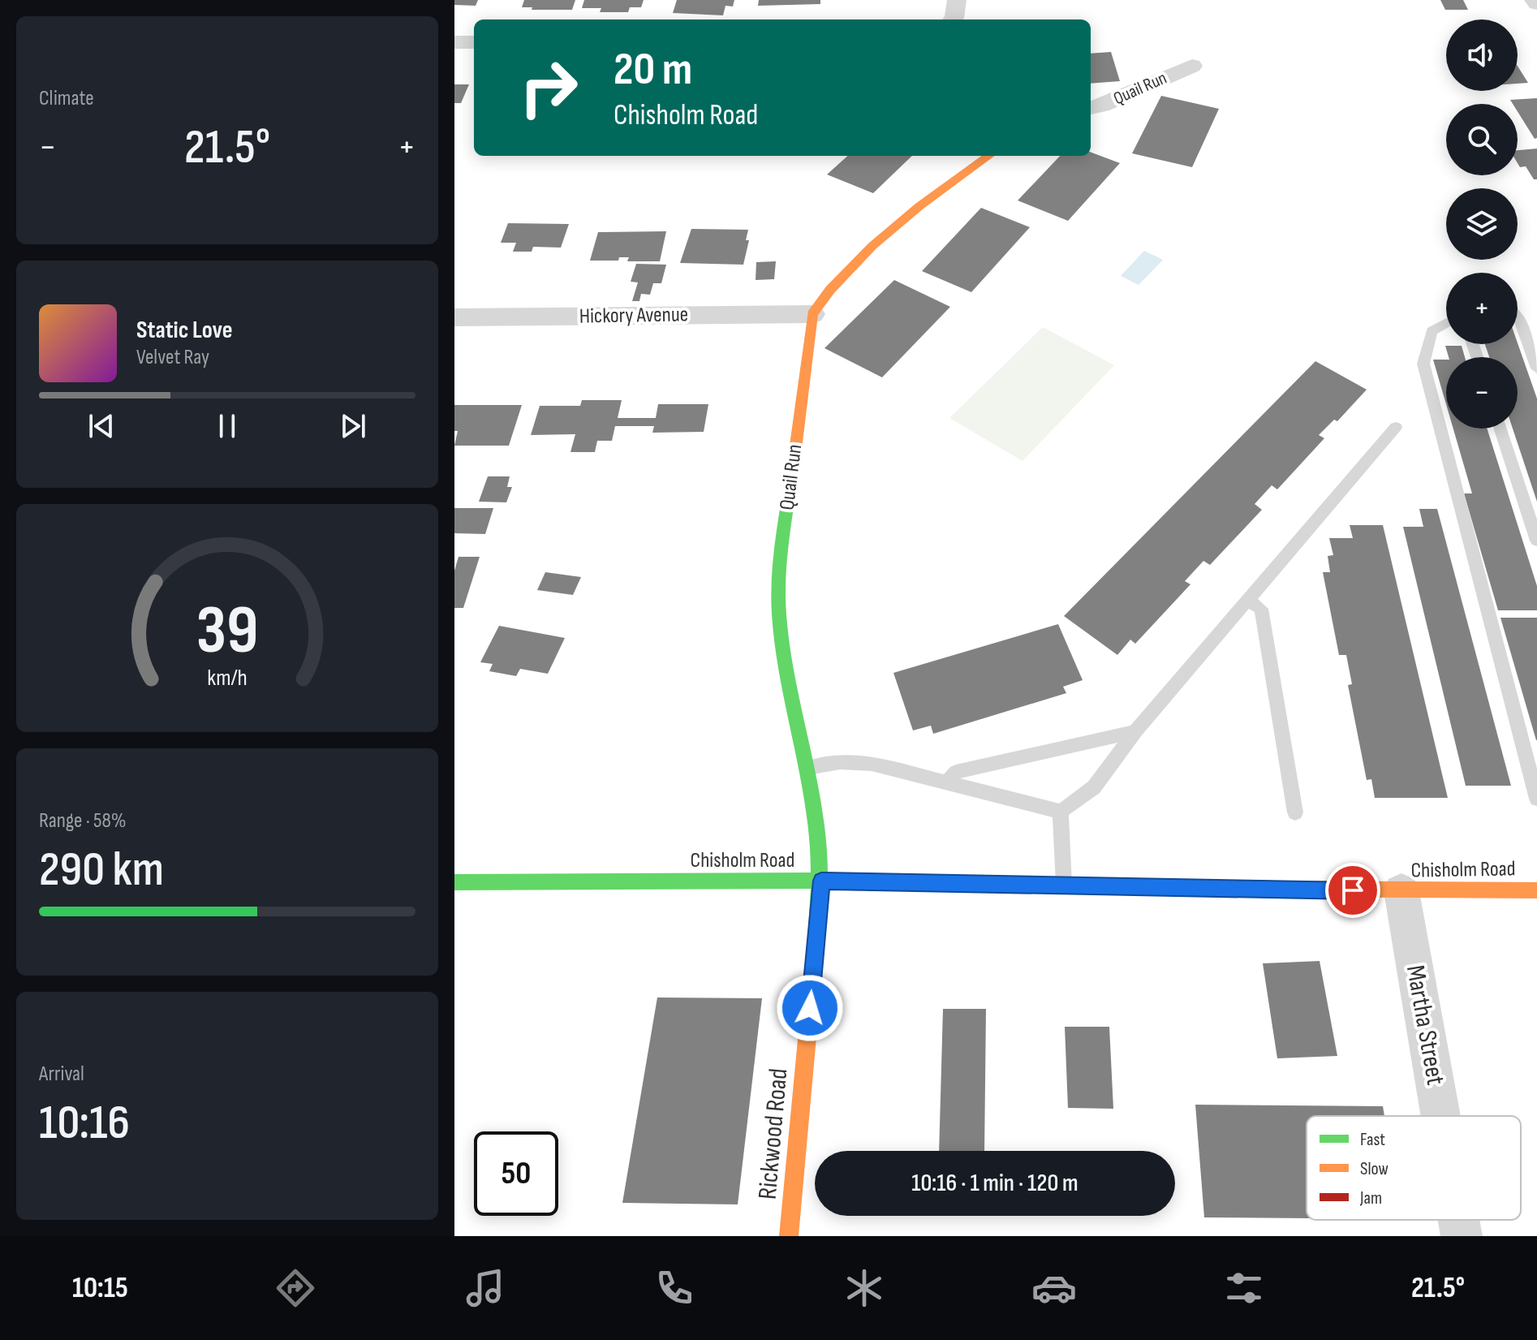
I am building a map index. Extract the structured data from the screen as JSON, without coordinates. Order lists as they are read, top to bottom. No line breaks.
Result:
{"streets":{"main road":["Quail Run","Chisholm Road","Rickwood Road"],"street":["Hickory Avenue","Martha Street"]},"crossings":[["Quail Run","Hickory Avenue"],["Quail Run","Chisholm Road"],["Quail Run","Rickwood Road"],["Chisholm Road","Martha Street"],["Chisholm Road","Rickwood Road"]],"legend":["Fast","Slow","Jam"],"page":{"tile":["Climate",["Range · 58%","290 km"],["Arrival","10:16"]],"map_buttons":["+","−"],"turn":["20 m","Chisholm Road"],"heat":["−","21.5°","+"],"song":["Static Love","Velvet Ray"],"limit":"50","trip":"10:16 · 1 min · 120 m","tabs":["10:15","21.5°"],"gauge":["39","km/h"]}}
